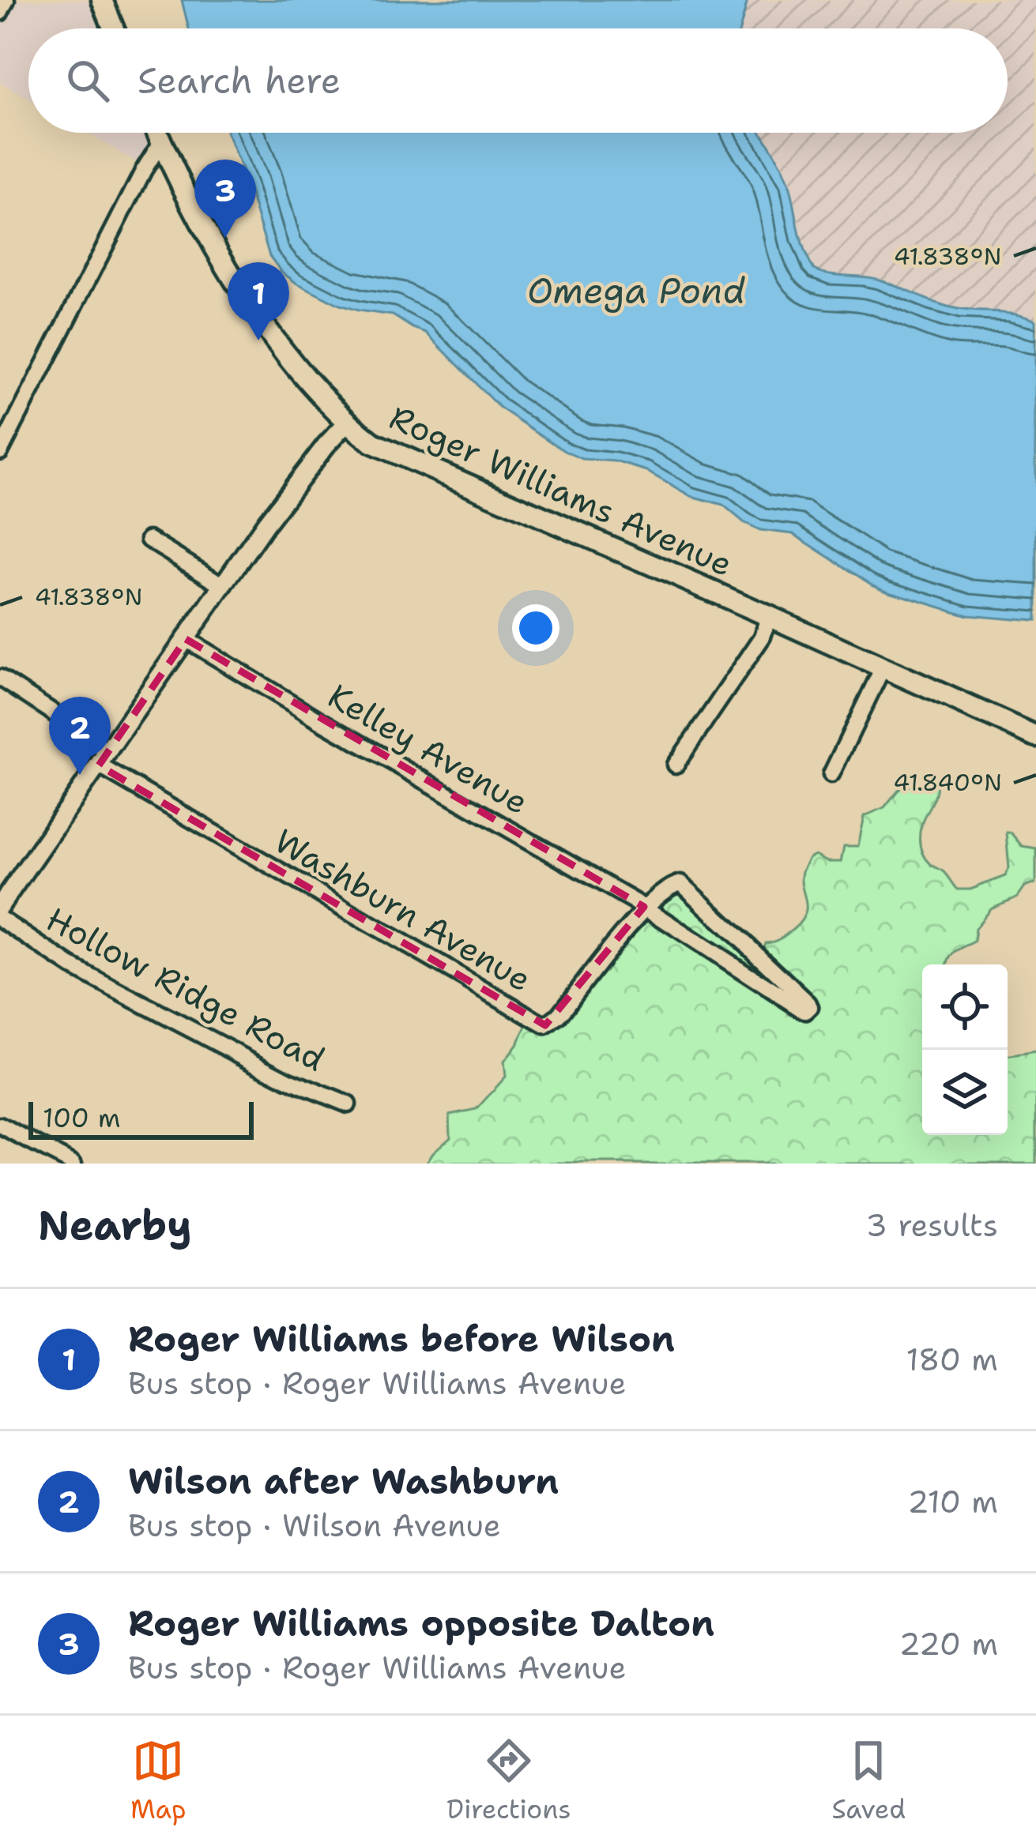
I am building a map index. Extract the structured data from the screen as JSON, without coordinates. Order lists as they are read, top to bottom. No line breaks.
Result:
{"streets":{"main road":["Roger Williams Avenue"],"street":["Kelley Avenue","Washburn Avenue","Hollow Ridge Road"]},"crossings":[["Kelley Avenue","Washburn Avenue"]],"water":["Omega Pond"],"scale_bar":"100 m","page":{"search":"Search here","pins":["3","1","2"],"scale":"100 m","heading":["Nearby","3 results"],"list":[{"mark":"1","name":"Roger Williams before Wilson","note":"Bus stop · Roger Williams Avenue","value":"180 m"},{"mark":"2","name":"Wilson after Washburn","note":"Bus stop · Wilson Avenue","value":"210 m"},{"mark":"3","name":"Roger Williams opposite Dalton","note":"Bus stop · Roger Williams Avenue","value":"220 m"}],"nav":["Map","Directions","Saved"]},"coordinates":["41.838°N","41.840°N"]}
